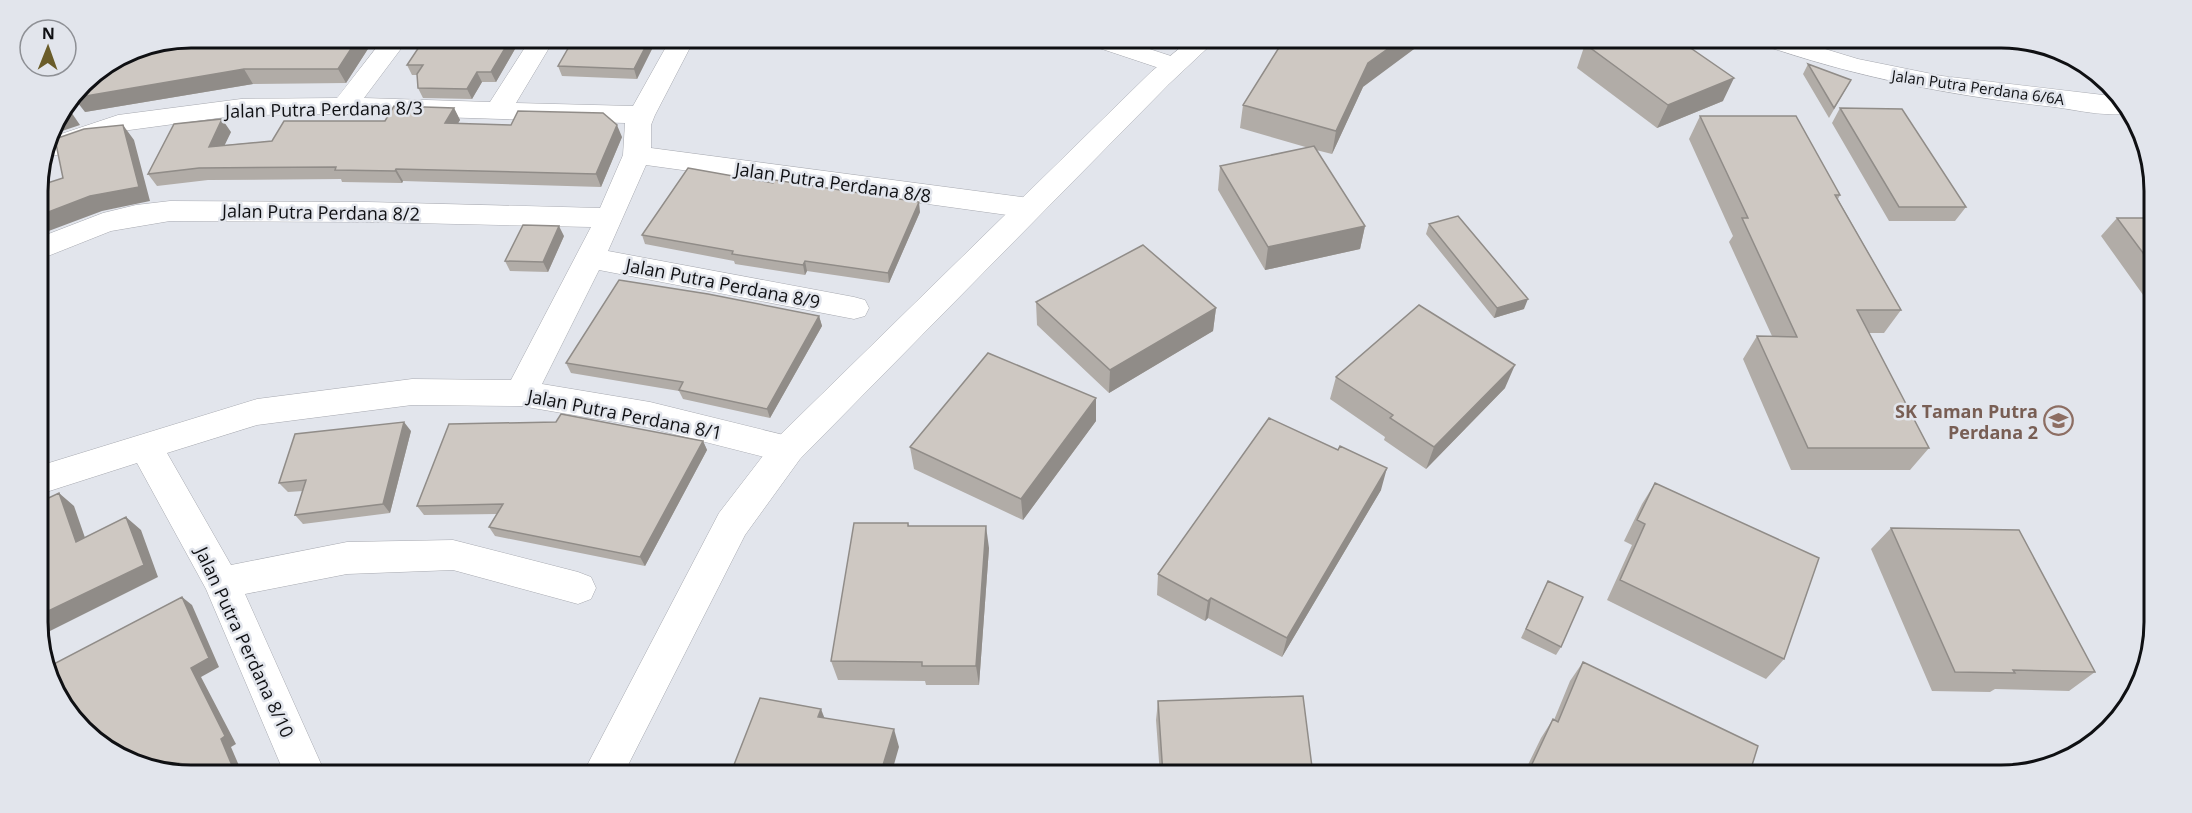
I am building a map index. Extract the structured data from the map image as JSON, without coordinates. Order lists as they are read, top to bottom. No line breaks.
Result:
{"streets":{"street":["Jalan Putra Perdana 6/6A","Jalan Putra Perdana 8/3","Jalan Putra Perdana 8/8","Jalan Putra Perdana 8/2","Jalan Putra Perdana 8/9","Jalan Putra Perdana 8/1","Jalan Putra Perdana 8/10"]},"crossings":[["Jalan Putra Perdana 8/1","Jalan Putra Perdana 8/10"]],"places":{"school or university":["SK Taman Putra Perdana 2"]},"north":"top"}
